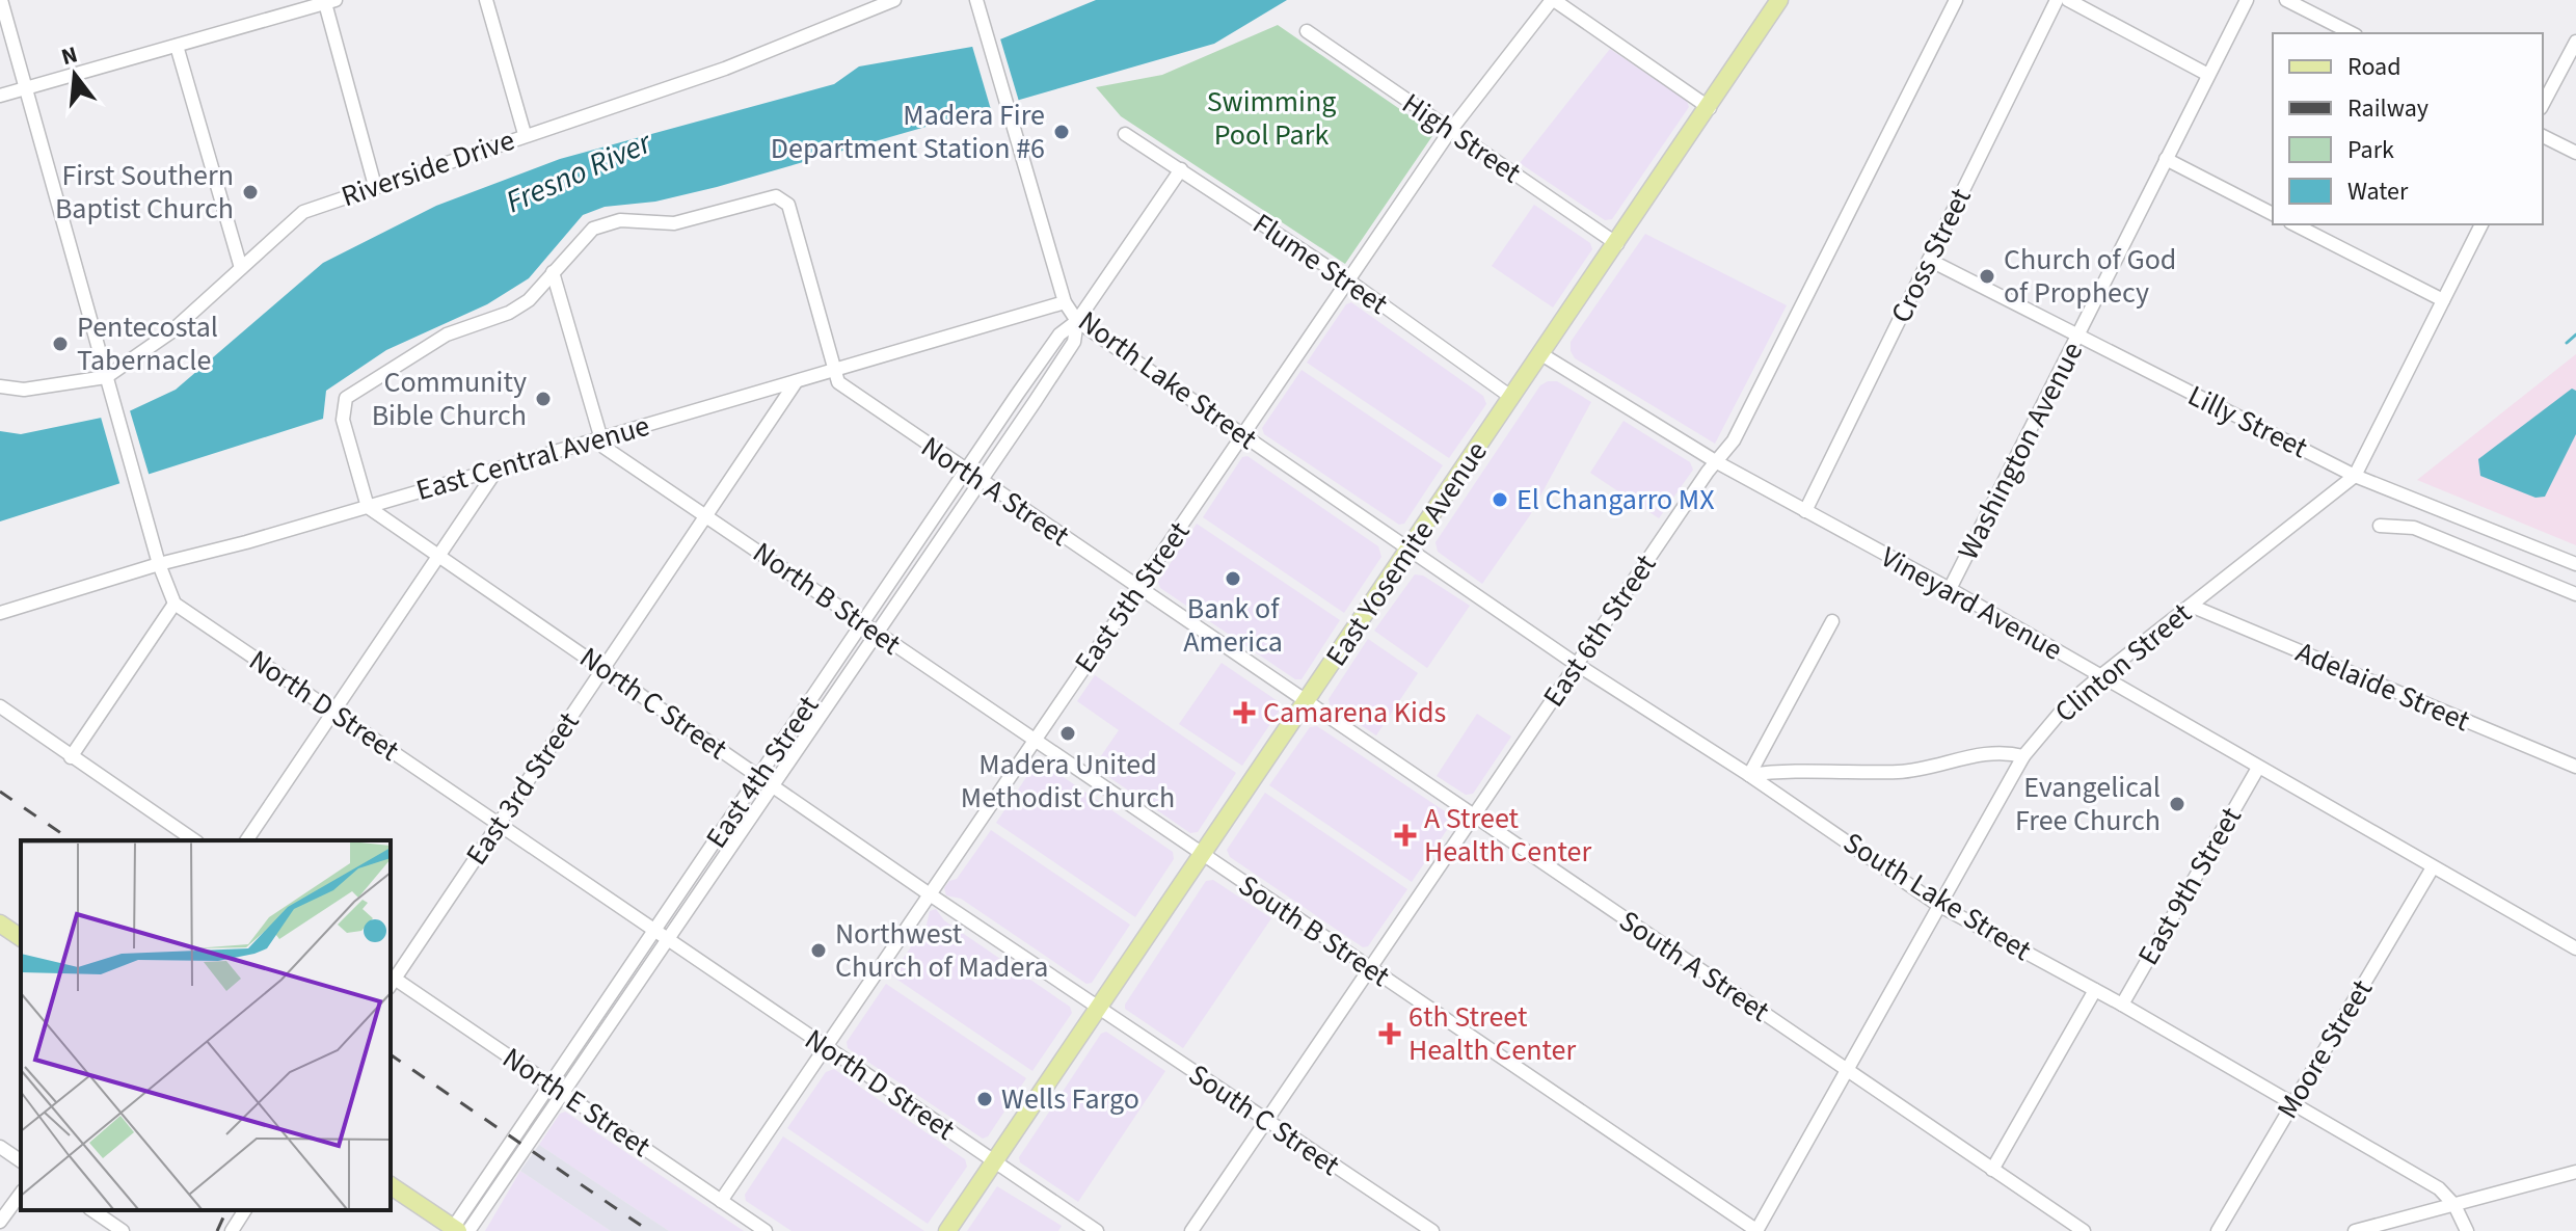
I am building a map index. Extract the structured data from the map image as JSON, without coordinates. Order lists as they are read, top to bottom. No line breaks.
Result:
{"streets":{"main road":["East Yosemite Avenue"],"street":["High Street","Riverside Drive","Cross Street","Flume Street","North Lake Street","Lilly Street","Washington Avenue","East Central Avenue","North A Street","East 5th Street","North B Street","Vineyard Avenue","East 6th Street","Clinton Street","Adelaide Street","North C Street","North D Street","East 4th Street","East 3rd Street","East 9th Street","South Lake Street","South B Street","South A Street","Moore Street","North E Street","South C Street"]},"crossings":[["High Street","East Yosemite Avenue"],["High Street","East 5th Street"],["Cross Street","Lilly Street"],["Cross Street","Vineyard Avenue"],["Flume Street","East Yosemite Avenue"],["Flume Street","East 5th Street"],["Flume Street","East 4th Street"],["North Lake Street","East Central Avenue"],["North Lake Street","East Yosemite Avenue"],["North Lake Street","East 5th Street"],["North Lake Street","East 4th Street"],["North Lake Street","South Lake Street"],["Lilly Street","Washington Avenue"],["Lilly Street","Clinton Street"],["Washington Avenue","Vineyard Avenue"],["East Central Avenue","North A Street"],["East Central Avenue","North B Street"],["East Central Avenue","North C Street"],["East Central Avenue","East 3rd Street"],["North A Street","East Yosemite Avenue"],["North A Street","East 5th Street"],["North A Street","East 4th Street"],["North A Street","South A Street"],["East Yosemite Avenue","North B Street"],["East Yosemite Avenue","Vineyard Avenue"],["East Yosemite Avenue","North C Street"],["East Yosemite Avenue","North D Street"],["East Yosemite Avenue","South Lake Street"],["East Yosemite Avenue","South B Street"],["East Yosemite Avenue","South A Street"],["East Yosemite Avenue","South C Street"],["East 5th Street","North B Street"],["East 5th Street","North C Street"],["East 5th Street","North D Street"],["East 5th Street","North E Street"],["North B Street","East 4th Street"],["North B Street","East 3rd Street"],["North B Street","South B Street"],["Vineyard Avenue","East 6th Street"],["Vineyard Avenue","Clinton Street"],["Vineyard Avenue","East 9th Street"],["Vineyard Avenue","Moore Street"],["East 6th Street","South Lake Street"],["East 6th Street","South B Street"],["East 6th Street","South A Street"],["East 6th Street","South C Street"],["Clinton Street","Adelaide Street"],["Clinton Street","South Lake Street"],["Clinton Street","South B Street"],["Clinton Street","South A Street"],["North C Street","East 4th Street"],["North C Street","East 3rd Street"],["North C Street","South C Street"],["North D Street","East 4th Street"],["North D Street","East 3rd Street"],["East 4th Street","North E Street"],["East 3rd Street","North E Street"],["East 9th Street","South Lake Street"],["South Lake Street","Moore Street"]],"water":["Fresno River"],"parks":["Swimming Pool Park"],"places":{"other":["Madera Fire Department Station #6","First Southern Baptist Church","Church of God of Prophecy","Pentecostal Tabernacle","Community Bible Church","El Changarro MX","Bank of America","Madera United Methodist Church","Evangelical Free Church","Northwest Church of Madera","Wells Fargo"],"health":["Camarena Kids","A Street Health Center","6th Street Health Center"]},"legend":["Road","Railway","Park","Water"],"north":"top"}
